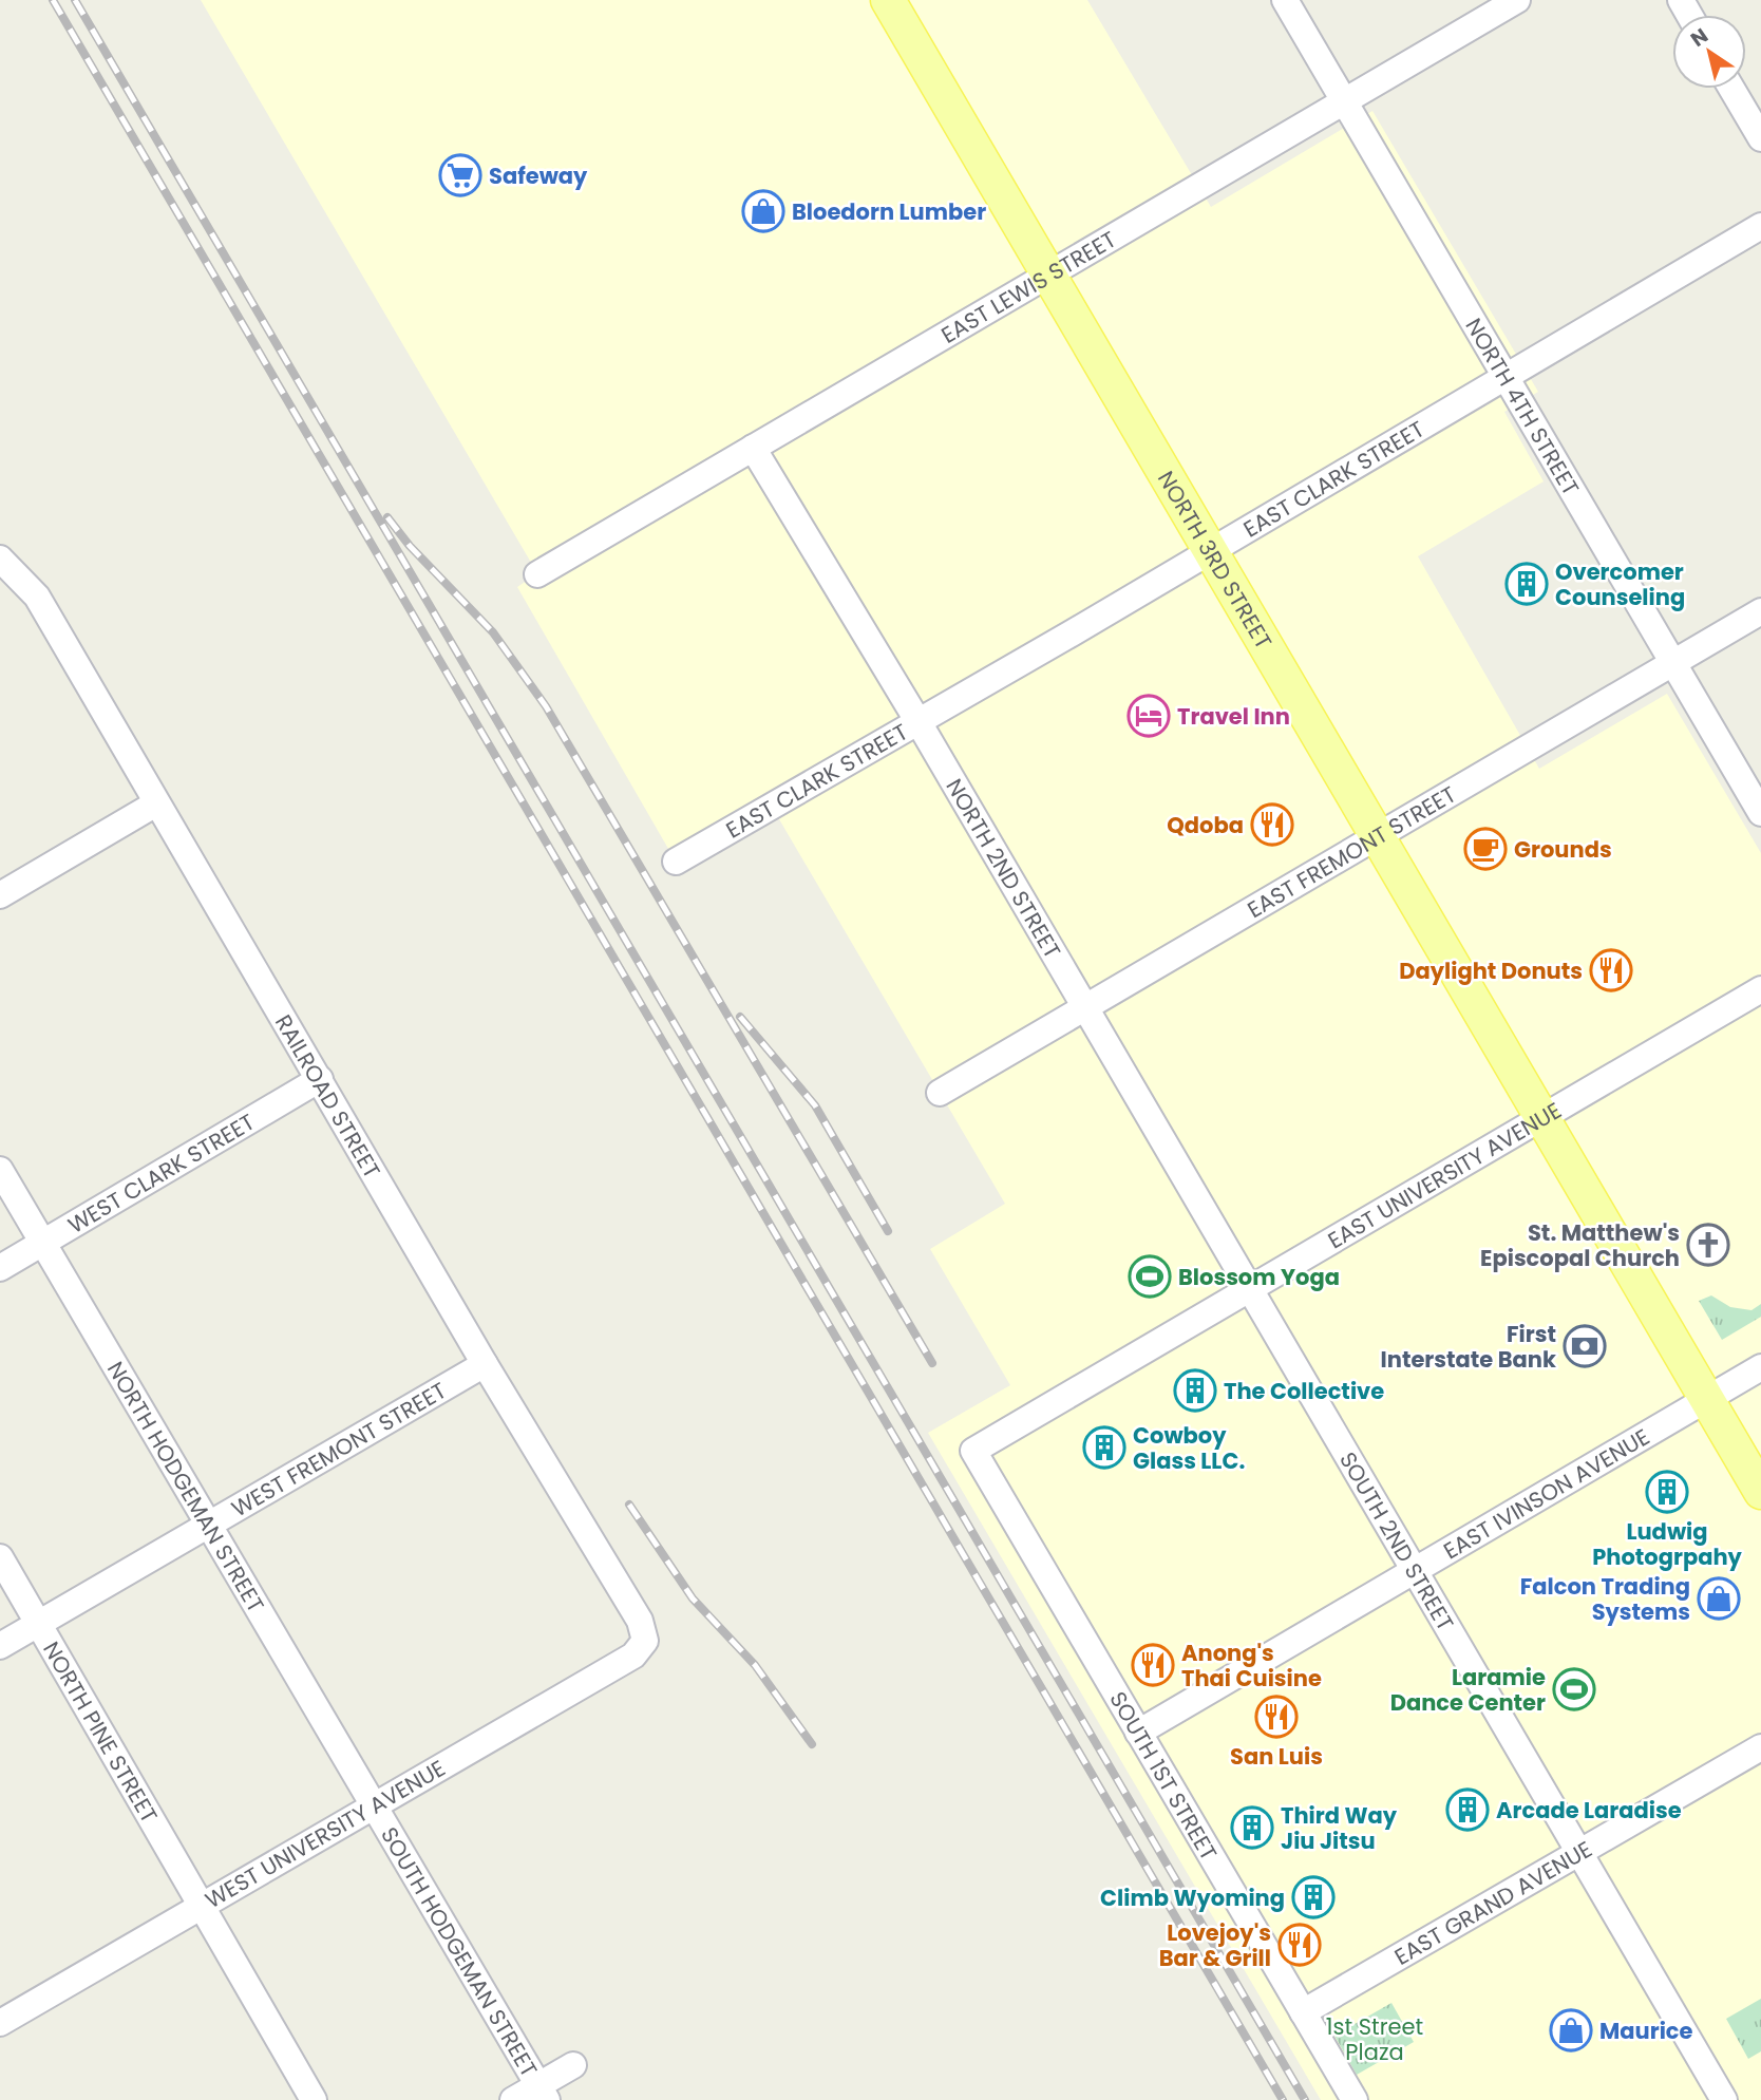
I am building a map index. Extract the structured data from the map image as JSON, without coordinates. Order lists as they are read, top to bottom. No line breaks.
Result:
{"streets":{"main road":["NORTH 3RD STREET"],"street":["EAST LEWIS STREET","NORTH 4TH STREET","EAST CLARK STREET","EAST FREMONT STREET","NORTH 2ND STREET","RAILROAD STREET","WEST CLARK STREET","EAST UNIVERSITY AVENUE","WEST FREMONT STREET","NORTH HODGEMAN STREET","EAST IVINSON AVENUE","SOUTH 2ND STREET","NORTH PINE STREET","SOUTH 1ST STREET","WEST UNIVERSITY AVENUE","EAST GRAND AVENUE","SOUTH HODGEMAN STREET"]},"crossings":[["EAST LEWIS STREET","NORTH 4TH STREET"],["EAST LEWIS STREET","NORTH 3RD STREET"],["EAST LEWIS STREET","NORTH 2ND STREET"],["NORTH 4TH STREET","EAST CLARK STREET"],["NORTH 4TH STREET","EAST FREMONT STREET"],["EAST CLARK STREET","NORTH 3RD STREET"],["EAST CLARK STREET","NORTH 2ND STREET"],["NORTH 3RD STREET","EAST FREMONT STREET"],["NORTH 3RD STREET","EAST UNIVERSITY AVENUE"],["NORTH 3RD STREET","EAST IVINSON AVENUE"],["EAST FREMONT STREET","NORTH 2ND STREET"],["NORTH 2ND STREET","EAST UNIVERSITY AVENUE"],["NORTH 2ND STREET","SOUTH 2ND STREET"],["RAILROAD STREET","WEST CLARK STREET"],["RAILROAD STREET","WEST FREMONT STREET"],["RAILROAD STREET","WEST UNIVERSITY AVENUE"],["WEST CLARK STREET","NORTH HODGEMAN STREET"],["EAST UNIVERSITY AVENUE","SOUTH 2ND STREET"],["EAST UNIVERSITY AVENUE","SOUTH 1ST STREET"],["WEST FREMONT STREET","NORTH HODGEMAN STREET"],["WEST FREMONT STREET","NORTH PINE STREET"],["NORTH HODGEMAN STREET","WEST UNIVERSITY AVENUE"],["NORTH HODGEMAN STREET","SOUTH HODGEMAN STREET"],["EAST IVINSON AVENUE","SOUTH 2ND STREET"],["EAST IVINSON AVENUE","SOUTH 1ST STREET"],["SOUTH 2ND STREET","EAST GRAND AVENUE"],["NORTH PINE STREET","WEST UNIVERSITY AVENUE"],["SOUTH 1ST STREET","EAST GRAND AVENUE"],["WEST UNIVERSITY AVENUE","SOUTH HODGEMAN STREET"]],"parks":["1st Street Plaza"],"places":{"supermarket":["Safeway"],"shop":["Bloedorn Lumber","Falcon Trading Systems","Maurice"],"building":["Overcomer Counseling","The Collective","Cowboy Glass LLC.","Ludwig Photogrpahy","Arcade Laradise","Third Way Jiu Jitsu","Climb Wyoming"],"hotel":["Travel Inn"],"restaurant":["Qdoba","Daylight Donuts","Anong's Thai Cuisine","San Luis","Lovejoy's Bar & Grill"],"cafe":["Grounds"],"church":["St. Matthew's Episcopal Church"],"sports":["Blossom Yoga","Laramie Dance Center"],"bank":["First Interstate Bank"]},"north":"top left"}
